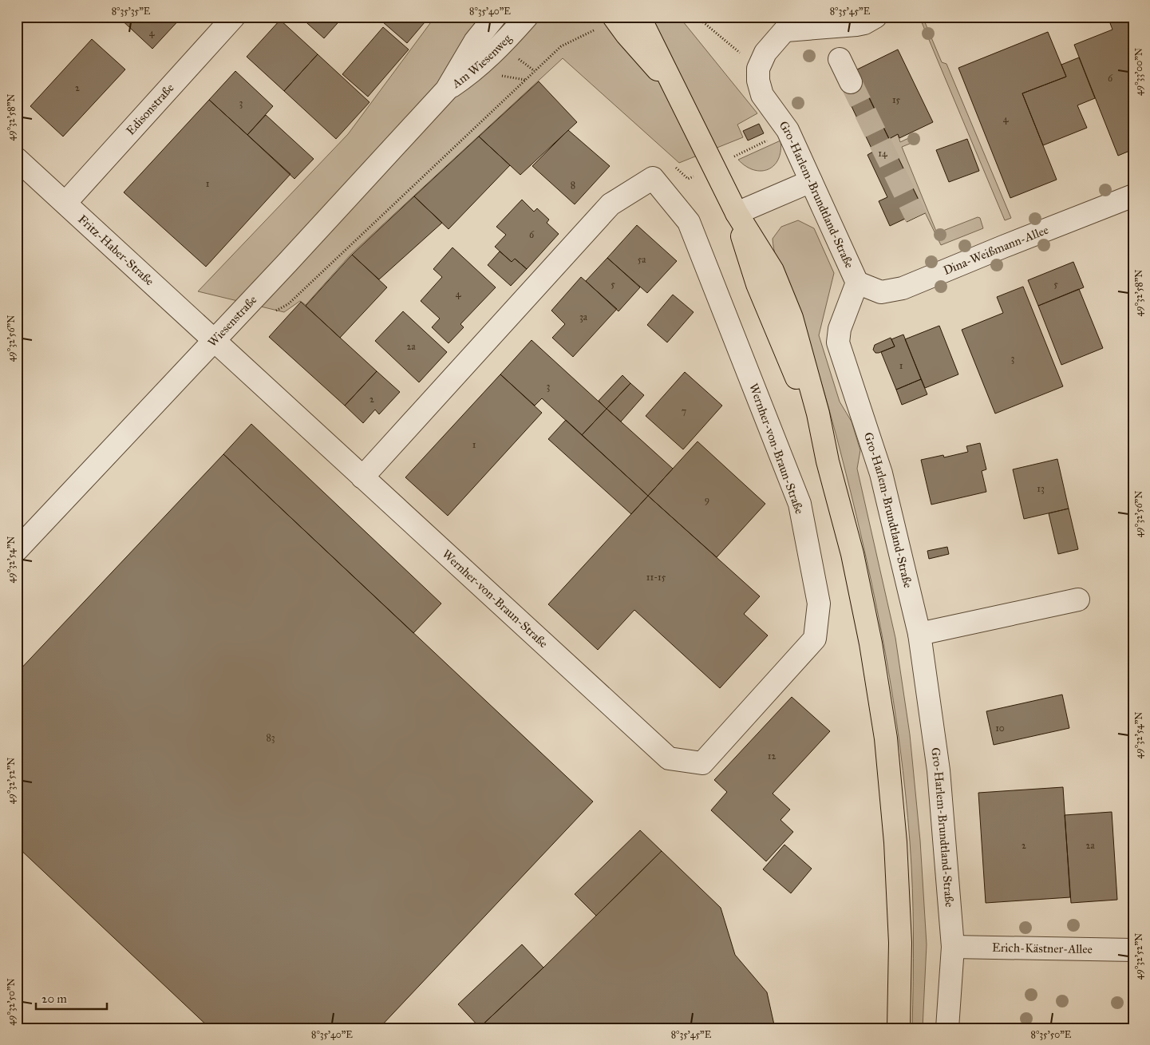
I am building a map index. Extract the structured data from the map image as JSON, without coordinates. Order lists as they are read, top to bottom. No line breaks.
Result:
{"streets":{"street":["Am Wiesenweg","Edisonstraße","Gro-Harlem-Brundtland-Straße","Fritz-Haber-Straße","Dina-Weißmann-Allee","Wiesenstraße","Wernher-von-Braun-Straße","Erich-Kästner-Allee"]},"crossings":[["Am Wiesenweg","Wiesenstraße"],["Edisonstraße","Fritz-Haber-Straße"],["Gro-Harlem-Brundtland-Straße","Dina-Weißmann-Allee"],["Gro-Harlem-Brundtland-Straße","Erich-Kästner-Allee"],["Fritz-Haber-Straße","Wiesenstraße"],["Fritz-Haber-Straße","Wernher-von-Braun-Straße"],["Wiesenstraße","Wernher-von-Braun-Straße"]],"house_numbers":["4","6","2","15","3","4","14","1","8","6","5a","5","5","4","3a","2a","3","1","3","2","7","1","13","9","11-15","10","83","12","2","2a"],"scale_bar":"20 m","coordinates":["8°35'35\"E","8°35'40\"E","8°35'45\"E","49°33'00\"N","49°32'58\"N","49°32'56\"N","49°32'54\"N","49°32'52\"N","49°32'50\"N","8°35'50\"E"]}
